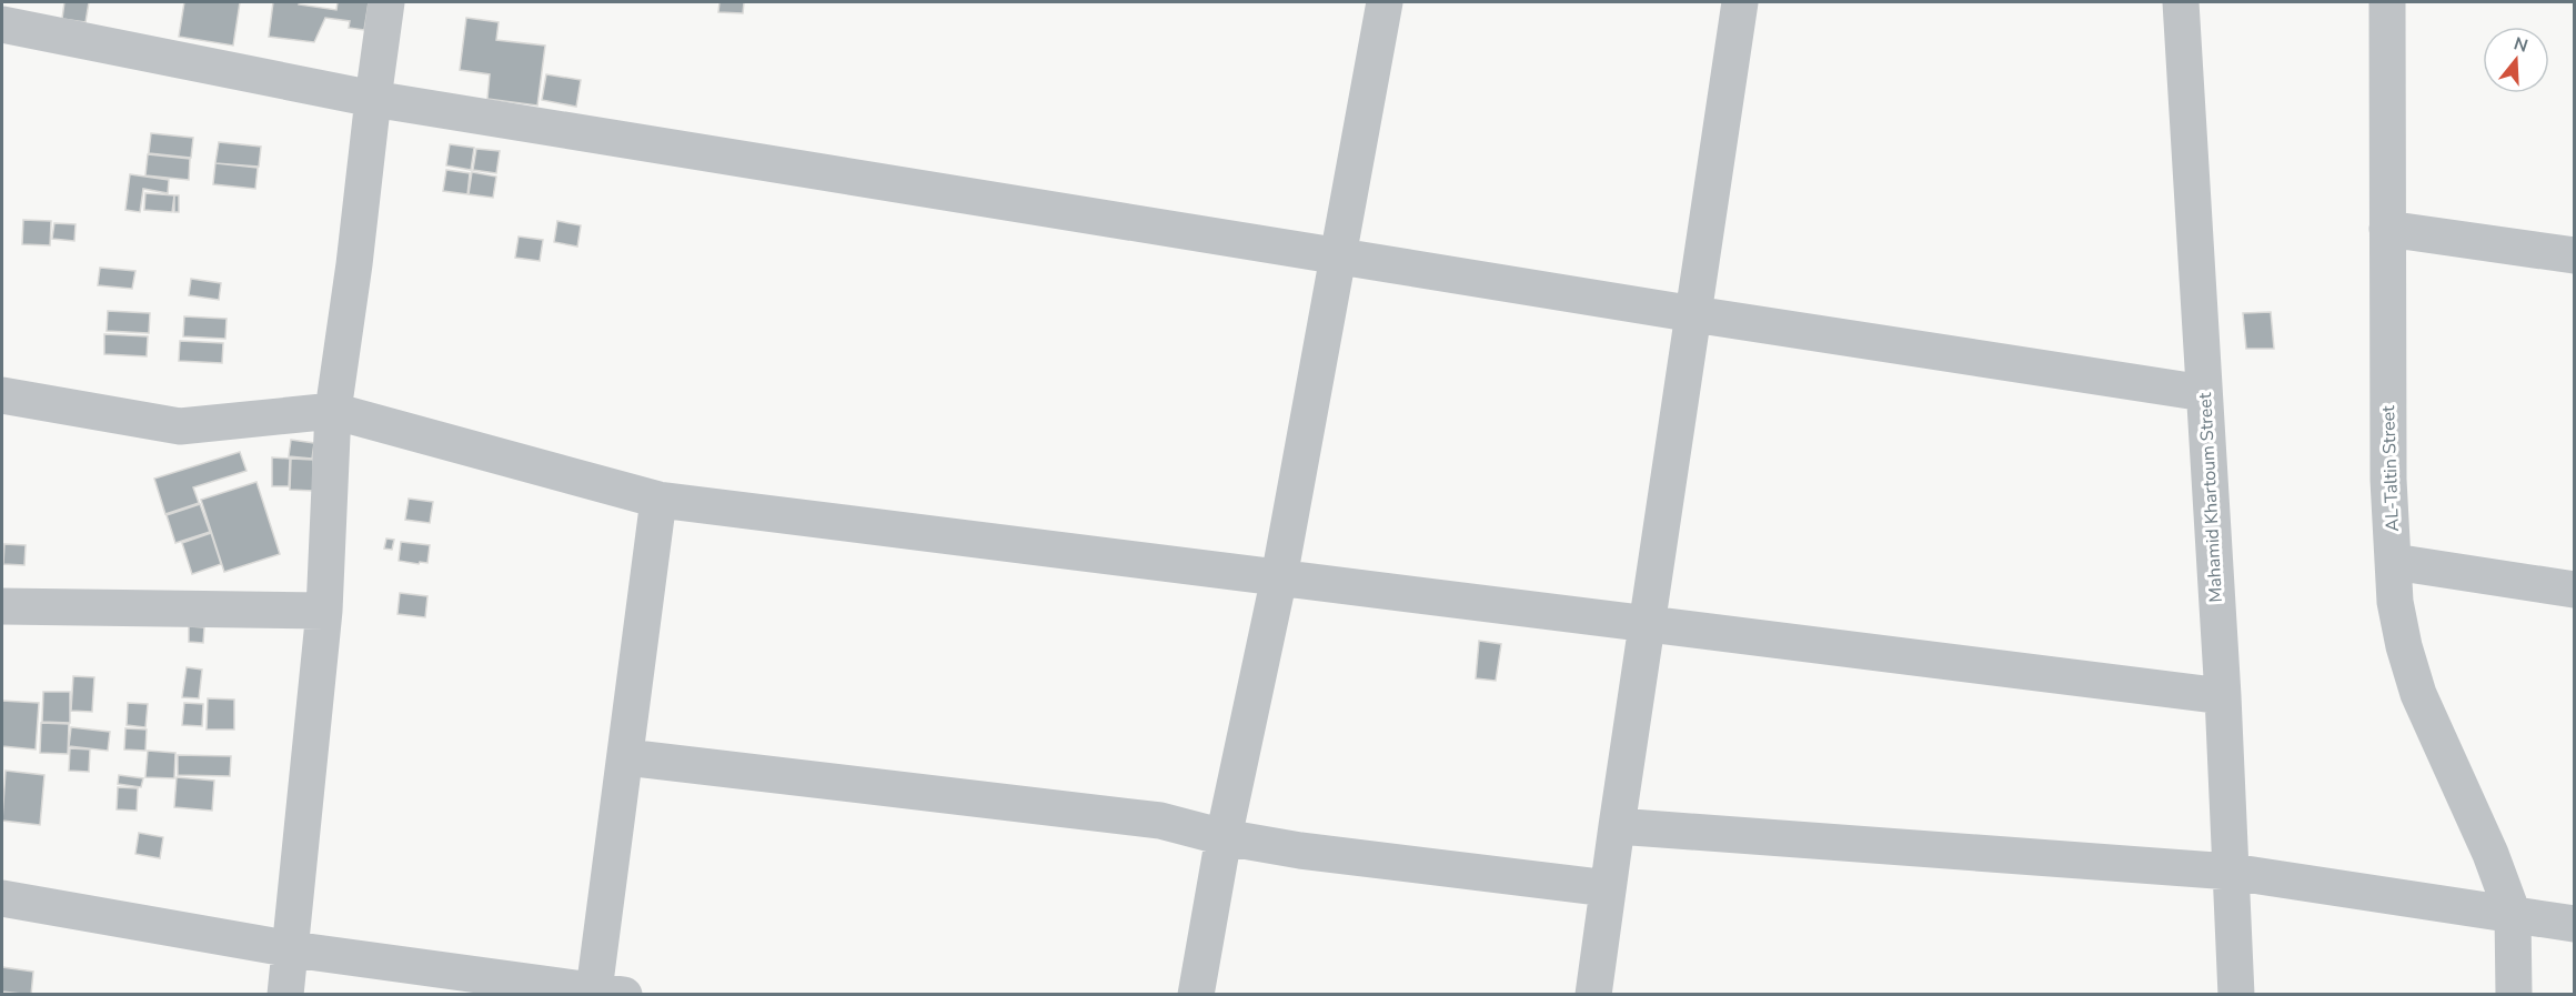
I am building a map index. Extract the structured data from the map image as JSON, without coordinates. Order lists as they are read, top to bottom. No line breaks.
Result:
{"streets":{"street":["AL-Taltin Street","Mahamid Khartoum Street"]},"north":"top"}
